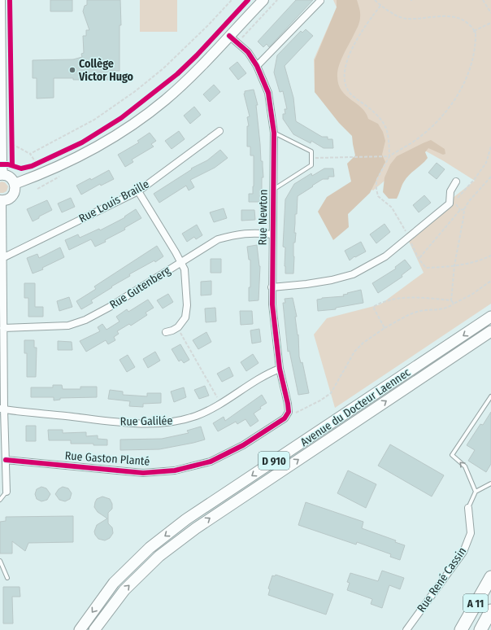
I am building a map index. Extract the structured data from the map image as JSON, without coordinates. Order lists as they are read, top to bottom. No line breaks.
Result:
{"streets":{"highway":["A 11"],"main road":["Avenue du Docteur Laennec","D 910"],"street":["Rue Louis Braille","Rue Newton","Rue Gutenberg","Rue Galilée","Rue Gaston Planté","Rue René Cassin"]},"crossings":[["Rue Newton","Rue Gutenberg"],["Rue Newton","Rue Galilée"],["Rue Newton","Rue Gaston Planté"]],"places":["Collège Victor Hugo"]}
